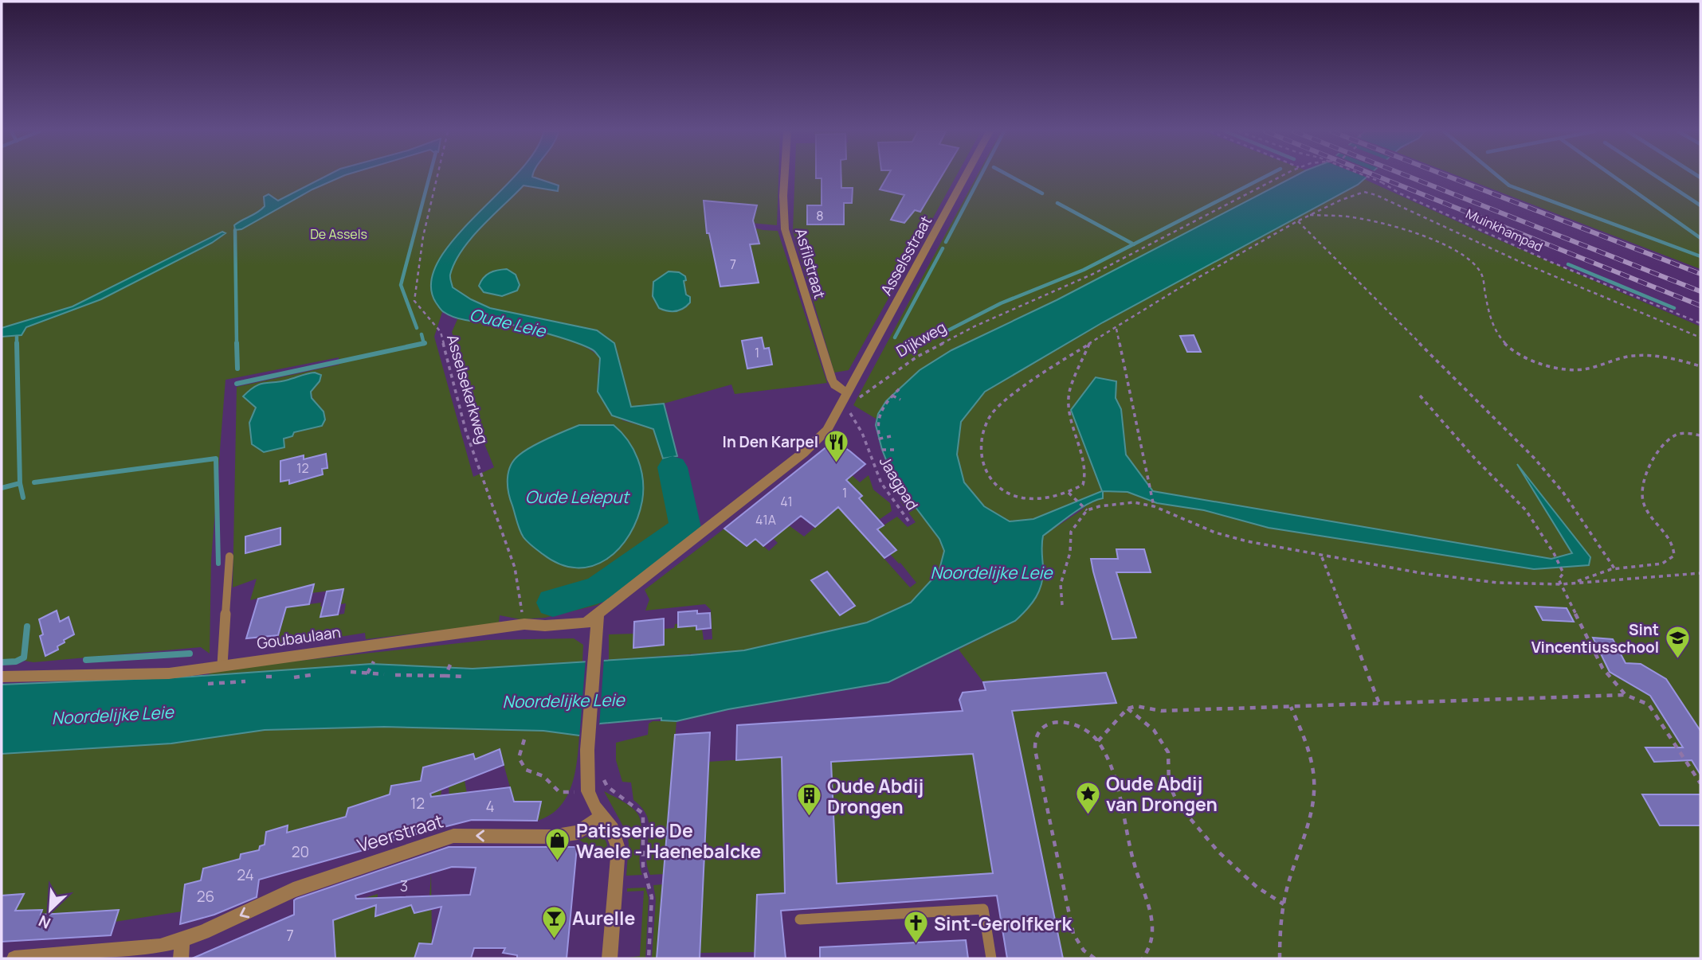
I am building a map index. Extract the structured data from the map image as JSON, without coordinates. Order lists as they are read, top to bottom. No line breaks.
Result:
{"streets":{"street":["Asselsstraat","Asfilstraat","Goubaulaan","Veerstraat"],"path":["Muinkhampad","Dijkweg","Asselsekerkweg","Jaagpad"]},"crossings":[["Asselsstraat","Asfilstraat"],["Asselsstraat","Dijkweg"],["Asselsstraat","Jaagpad"],["Asfilstraat","Dijkweg"],["Asfilstraat","Jaagpad"],["Dijkweg","Jaagpad"],["Asselsekerkweg","Goubaulaan"]],"one_way":["Veerstraat"],"water":["Oude Leie","Oude Leieput","Noordelijke Leie"],"parks":["De Assels"],"places":{"restaurant":["In Den Karpel"],"school or university":["Sint Vincentiusschool"],"place":["Oude Abdij van Drongen"],"building":["Oude Abdij Drongen"],"shop":["Patisserie De Waele - Haenebalcke"],"bar":["Aurelle"],"church":["Sint-Gerolfkerk"]},"house_numbers":["8","7","1","12","1","41","41A","12","4","20","24","3","26","7"],"north":"bottom left"}
